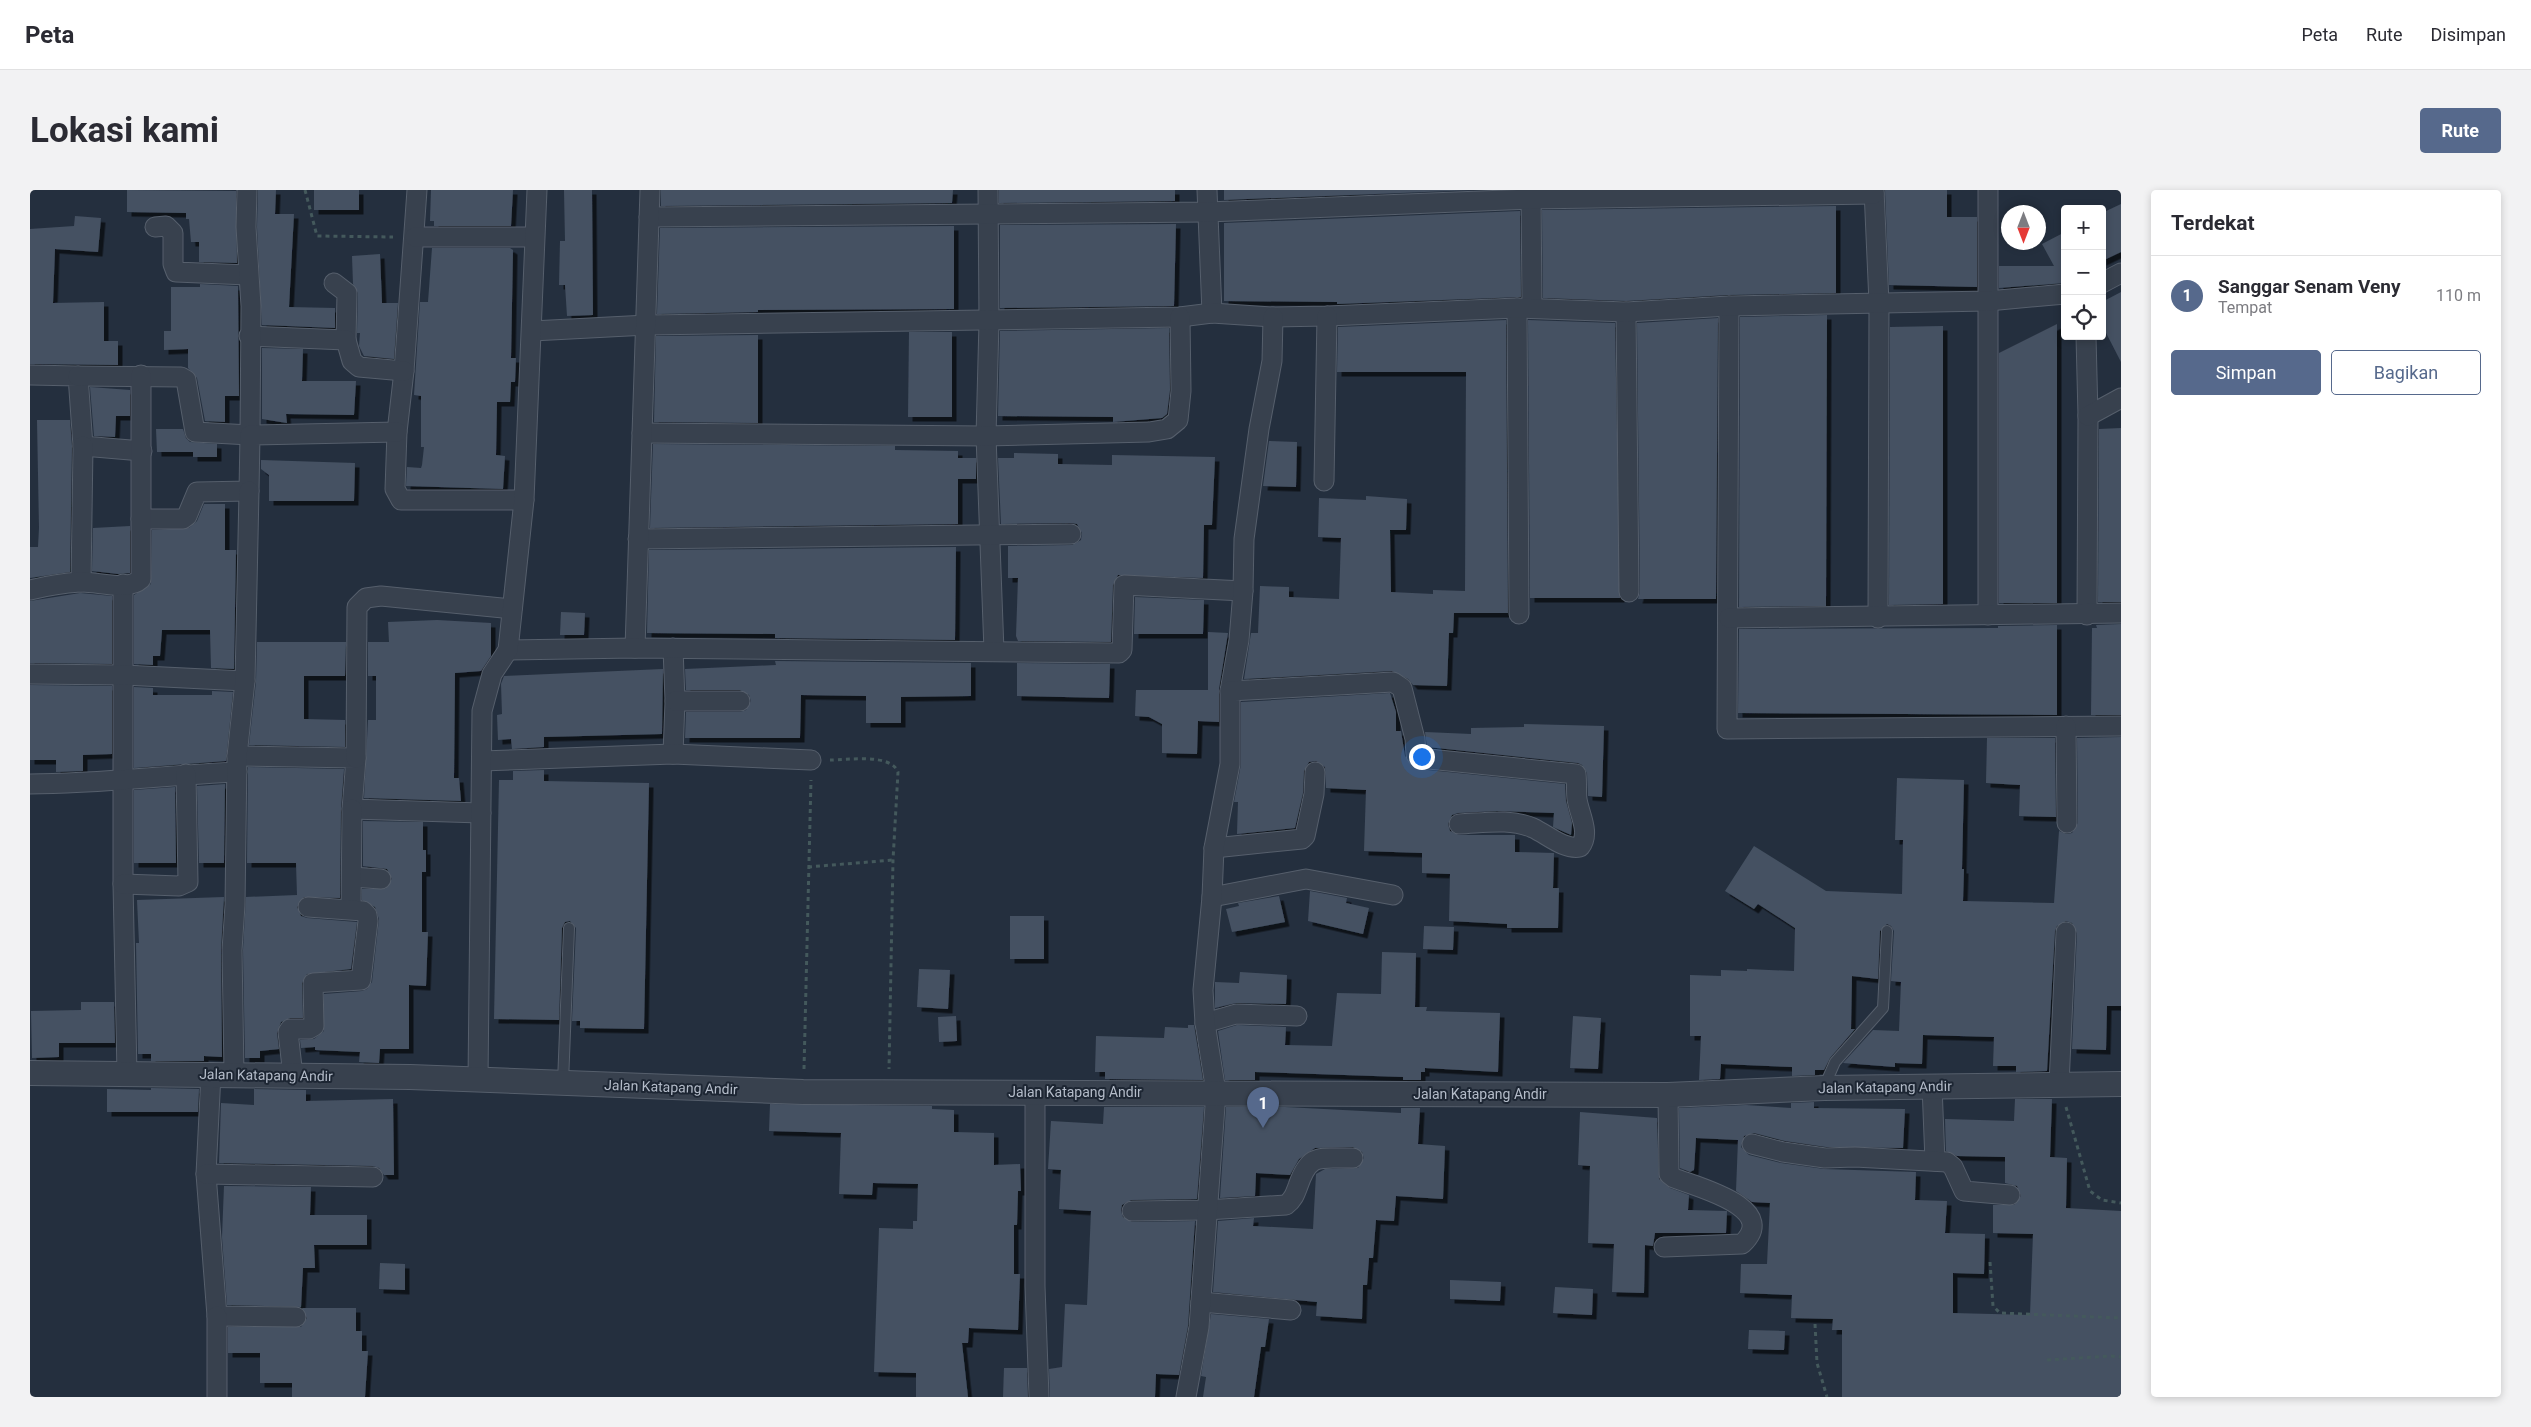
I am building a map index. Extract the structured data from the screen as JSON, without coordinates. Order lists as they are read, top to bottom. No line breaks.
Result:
{"streets":{"street":["Jalan Katapang Andir"]},"north":"bottom","page":{"header":"Peta","nav":["Peta","Rute","Disimpan"],"buttons":["Rute",["Simpan","Bagikan"]],"title":"Lokasi kami","heading":"Terdekat","map_buttons":["+","−"],"list":[{"mark":"1","name":"Sanggar Senam Veny","note":"Tempat","value":"110 m"}],"pins":"1"}}
